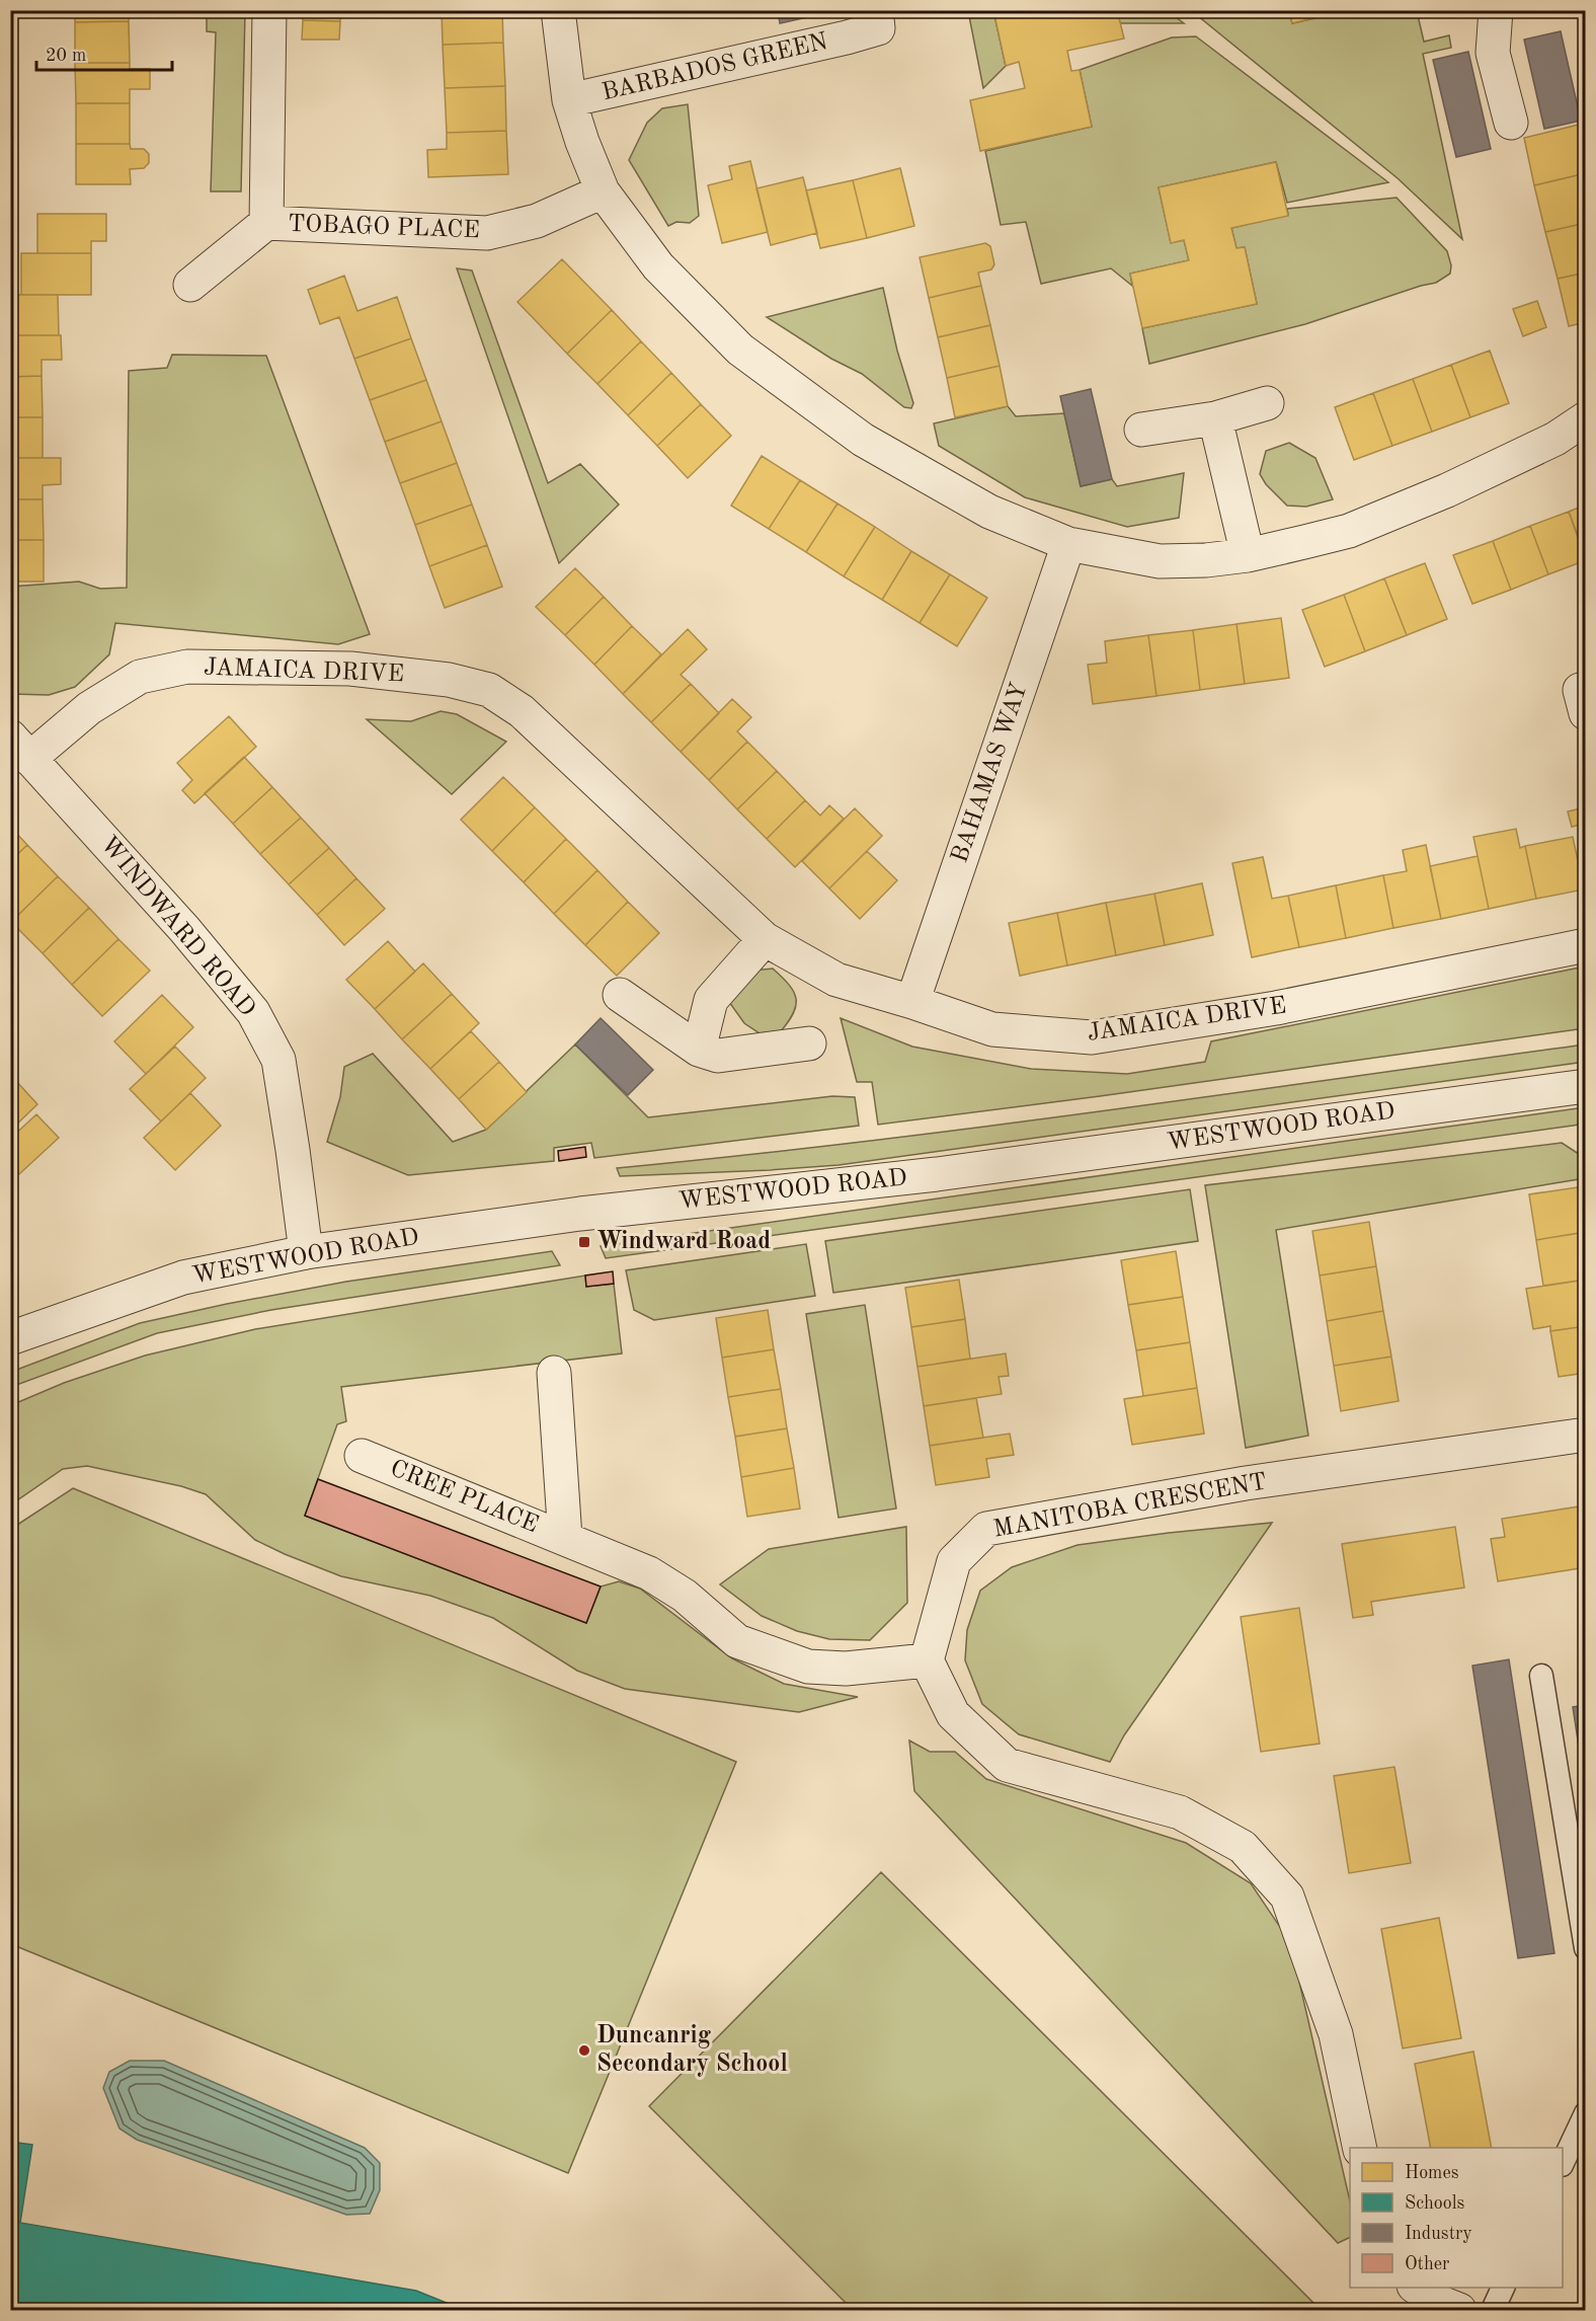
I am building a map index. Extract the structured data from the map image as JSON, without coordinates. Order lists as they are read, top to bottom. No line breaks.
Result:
{"streets":{"street":["BARBADOS GREEN","TOBAGO PLACE","JAMAICA DRIVE","BAHAMAS WAY","WINDWARD ROAD","WESTWOOD ROAD","CREE PLACE","MANITOBA CRESCENT"]},"crossings":[["JAMAICA DRIVE","BAHAMAS WAY"],["JAMAICA DRIVE","WINDWARD ROAD"],["WINDWARD ROAD","WESTWOOD ROAD"],["CREE PLACE","MANITOBA CRESCENT"]],"places":{"transit":["Windward Road"],"other":["Duncanrig Secondary School"]},"legend":["Homes","Schools","Industry","Other"],"scale_bar":"20 m"}
